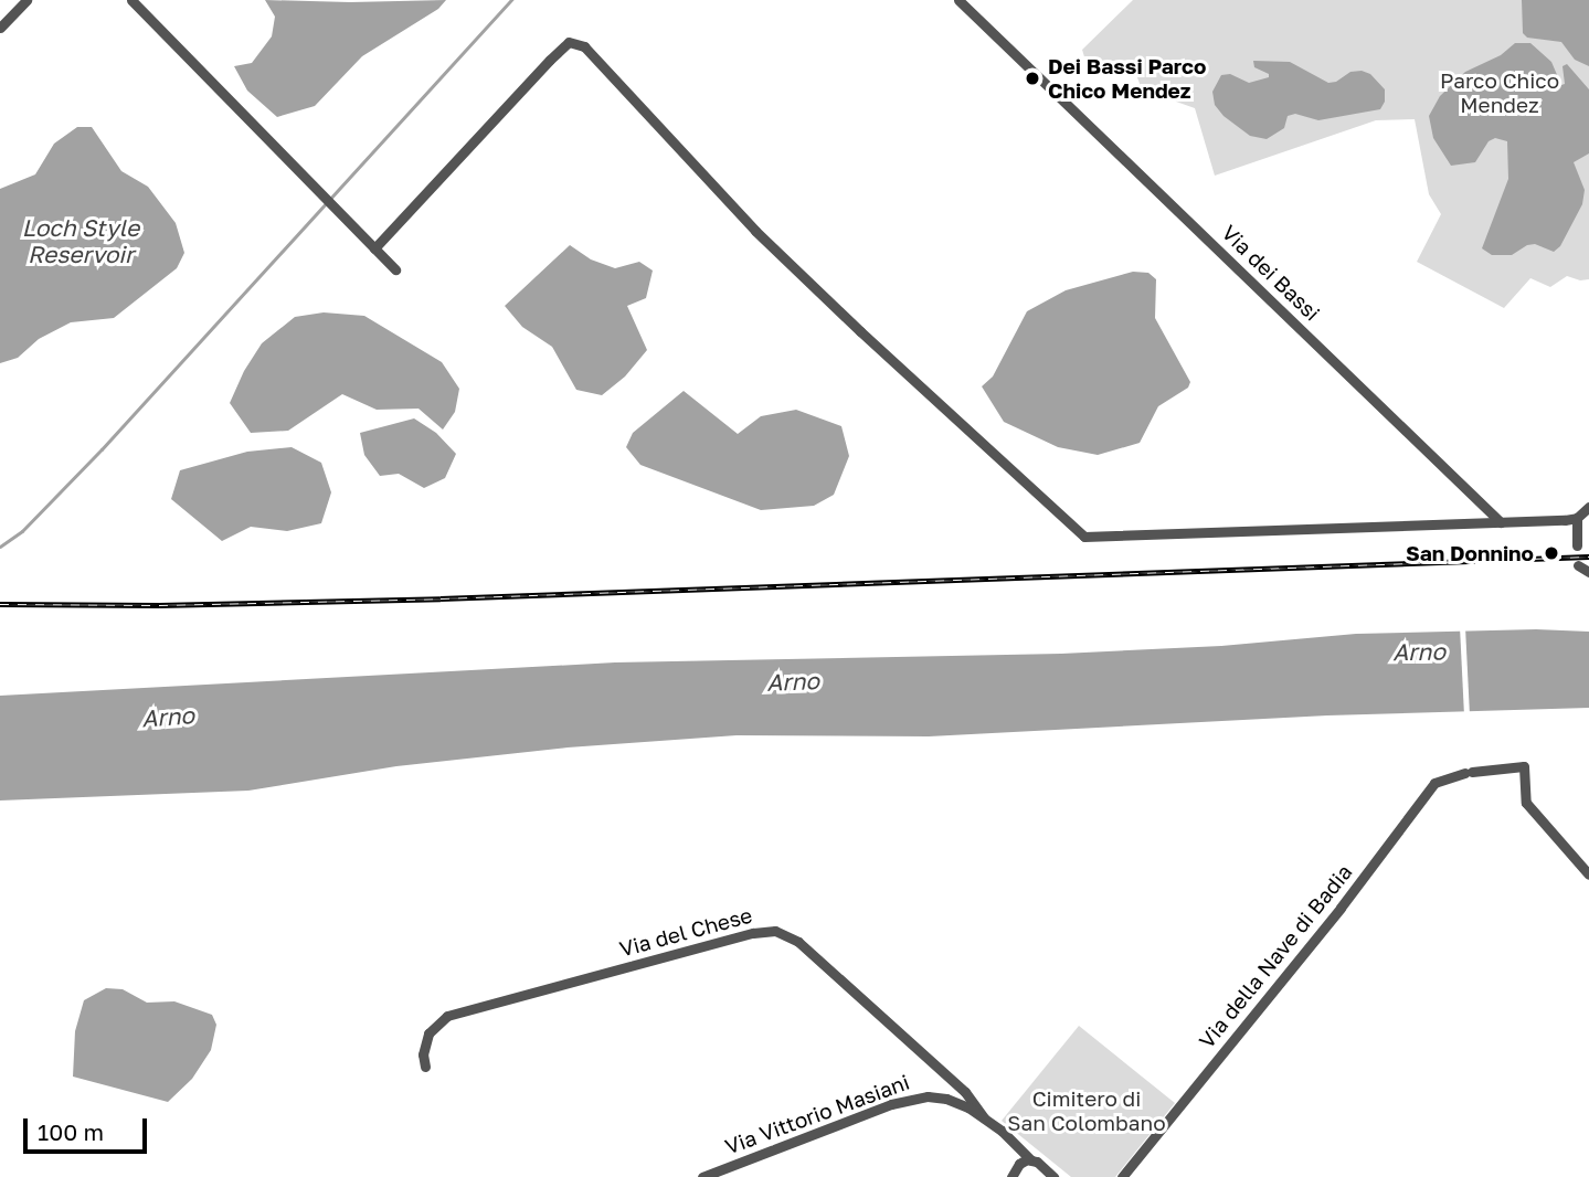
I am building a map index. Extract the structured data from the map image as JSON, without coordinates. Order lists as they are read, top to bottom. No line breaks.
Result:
{"streets":{"street":["Via dei Bassi","Via del Chese","Via della Nave di Badia","Via Vittorio Masiani"]},"crossings":[["Via del Chese","Via Vittorio Masiani"]],"water":["Loch Style Reservoir","Arno"],"parks":["Parco Chico Mendez","Cimitero di San Colombano"],"places":["Dei Bassi Parco Chico Mendez","San Donnino"],"scale_bar":"100 m"}
